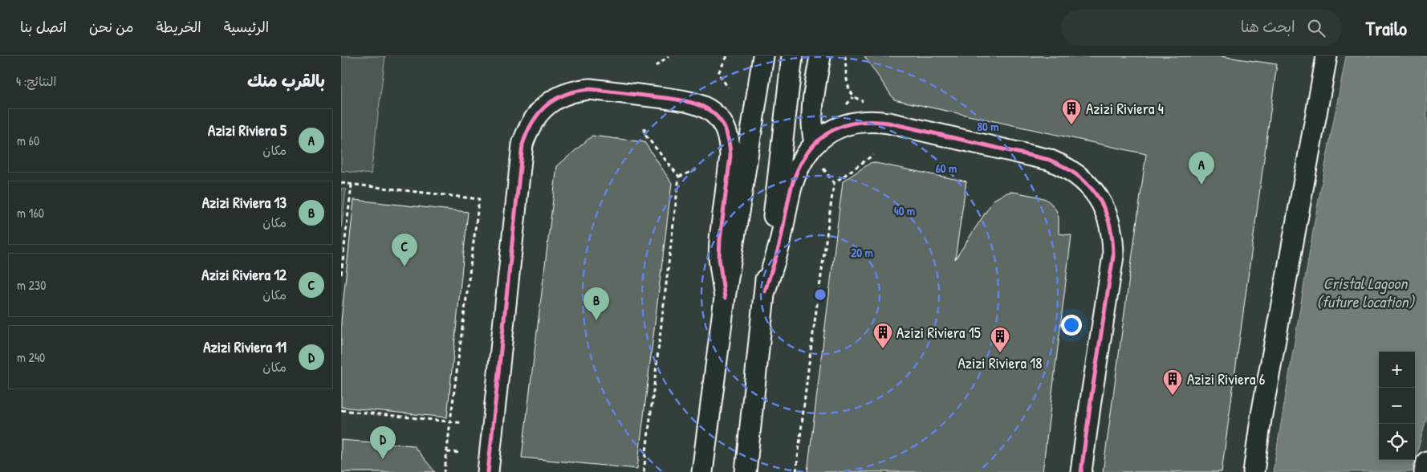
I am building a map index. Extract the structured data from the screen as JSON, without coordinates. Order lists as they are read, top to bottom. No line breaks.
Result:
{"water":["Cristal Lagoon (future location)"],"places":{"building":["Azizi Riviera 4","Azizi Riviera 15","Azizi Riviera 18","Azizi Riviera 6"]},"page":{"header":"Trailo","search":"ابحث هنا","nav":["الرئيسية","الخريطة","من نحن","اتصل بنا"],"heading":["بالقرب منك","النتائج: 4"],"list":[{"mark":"A","name":"Azizi Riviera 5","note":"مكان","value":"60 m"},{"mark":"B","name":"Azizi Riviera 13","note":"مكان","value":"160 m"},{"mark":"C","name":"Azizi Riviera 12","note":"مكان","value":"230 m"},{"mark":"D","name":"Azizi Riviera 11","note":"مكان","value":"240 m"}],"pins":["A","C","B","D"],"map_buttons":["+","−"]},"rings":["80 m","60 m","40 m","20 m"]}
